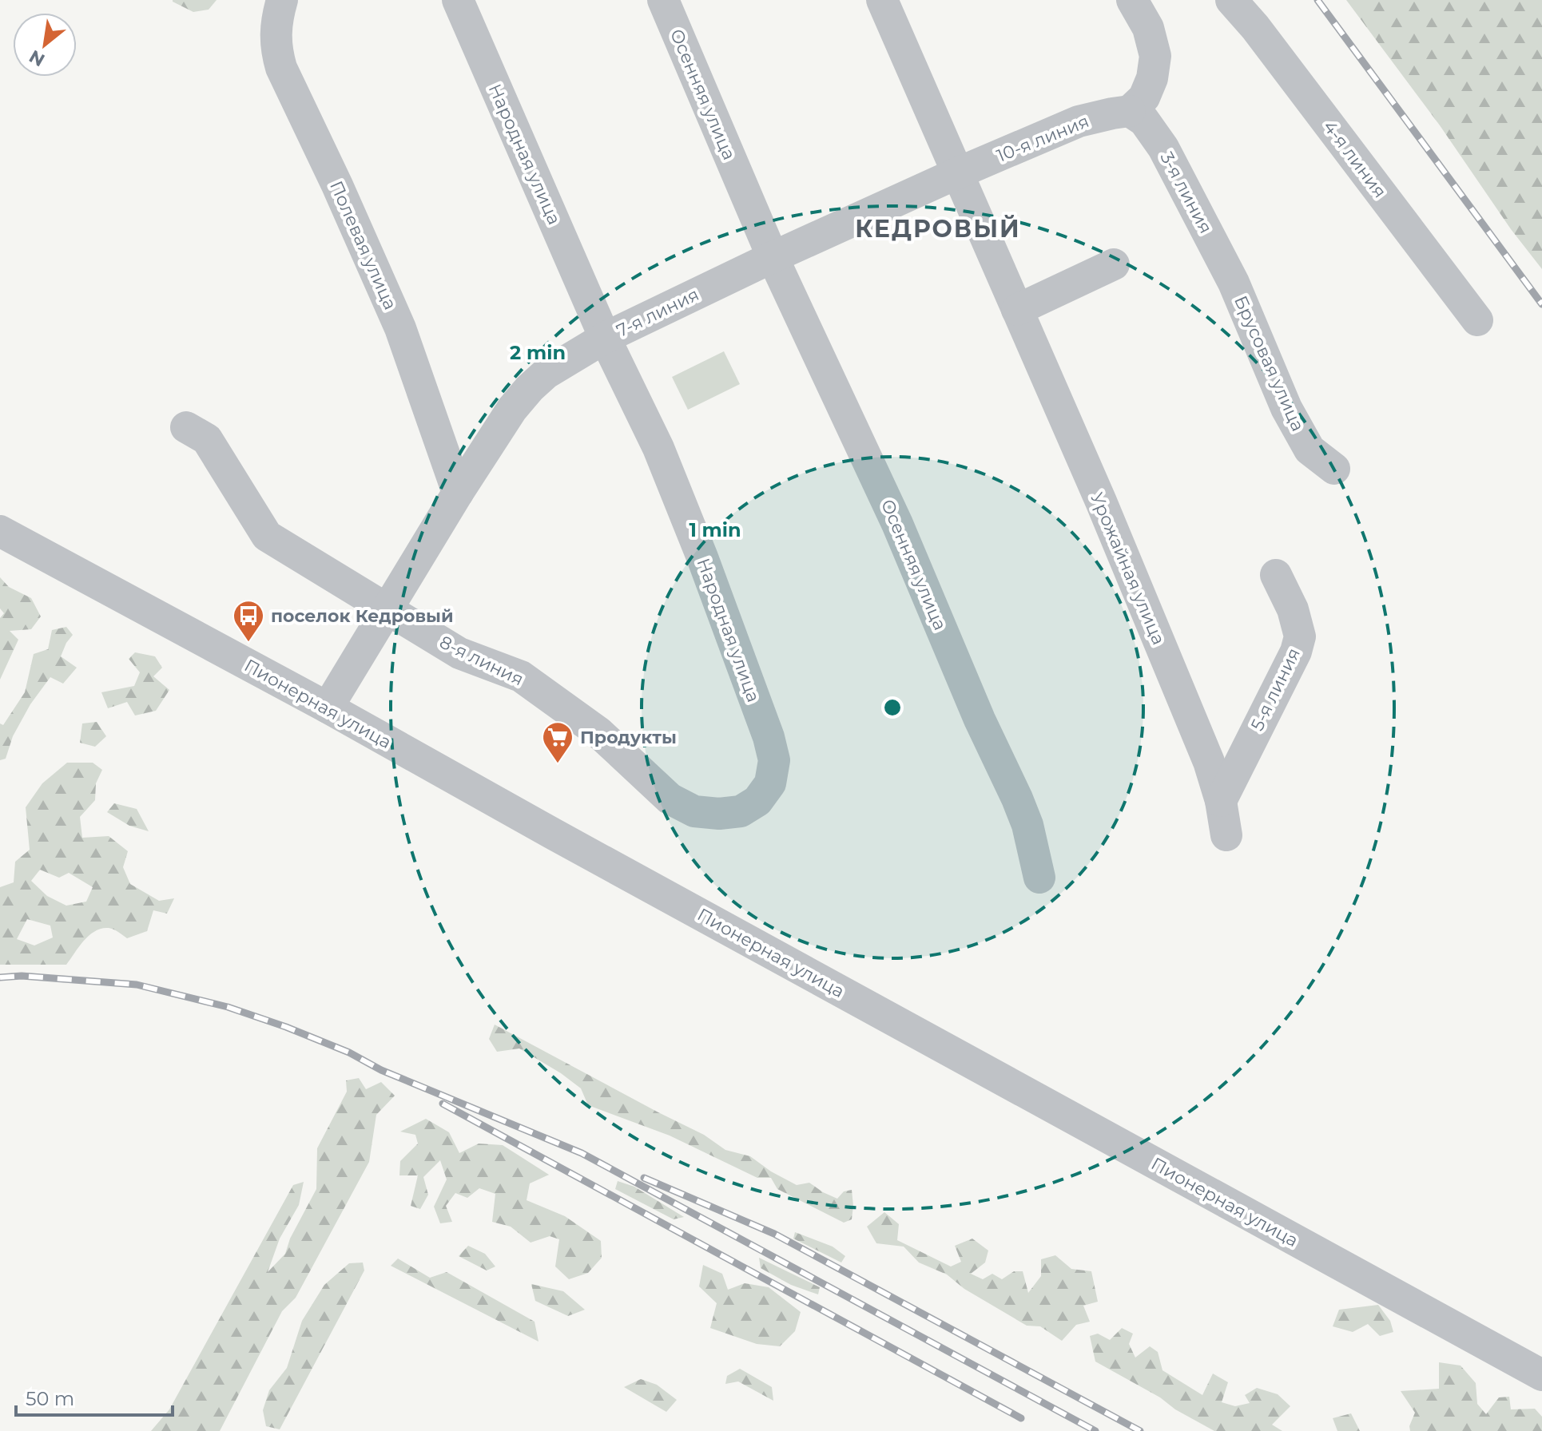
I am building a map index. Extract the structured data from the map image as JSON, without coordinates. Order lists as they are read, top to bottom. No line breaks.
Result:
{"streets":{"street":["Осенняя улица","10-я линия","Народная улица","4-я линия","3-я линия","Полевая улица","7-я линия","Брусовая улица","Урожайная улица","8-я линия","5-я линия","Пионерная улица"]},"crossings":[["Осенняя улица","7-я линия"],["10-я линия","3-я линия"],["10-я линия","Урожайная улица"],["Народная улица","7-я линия"],["Народная улица","8-я линия"],["3-я линия","Брусовая улица"],["Полевая улица","7-я линия"],["Урожайная улица","5-я линия"]],"districts":["КЕДРОВЫЙ"],"places":{"bus stop":["поселок Кедровый"],"supermarket":["Продукты"]},"scale_bar":"50 m","north":"bottom left","rings":["2 min","1 min"]}
